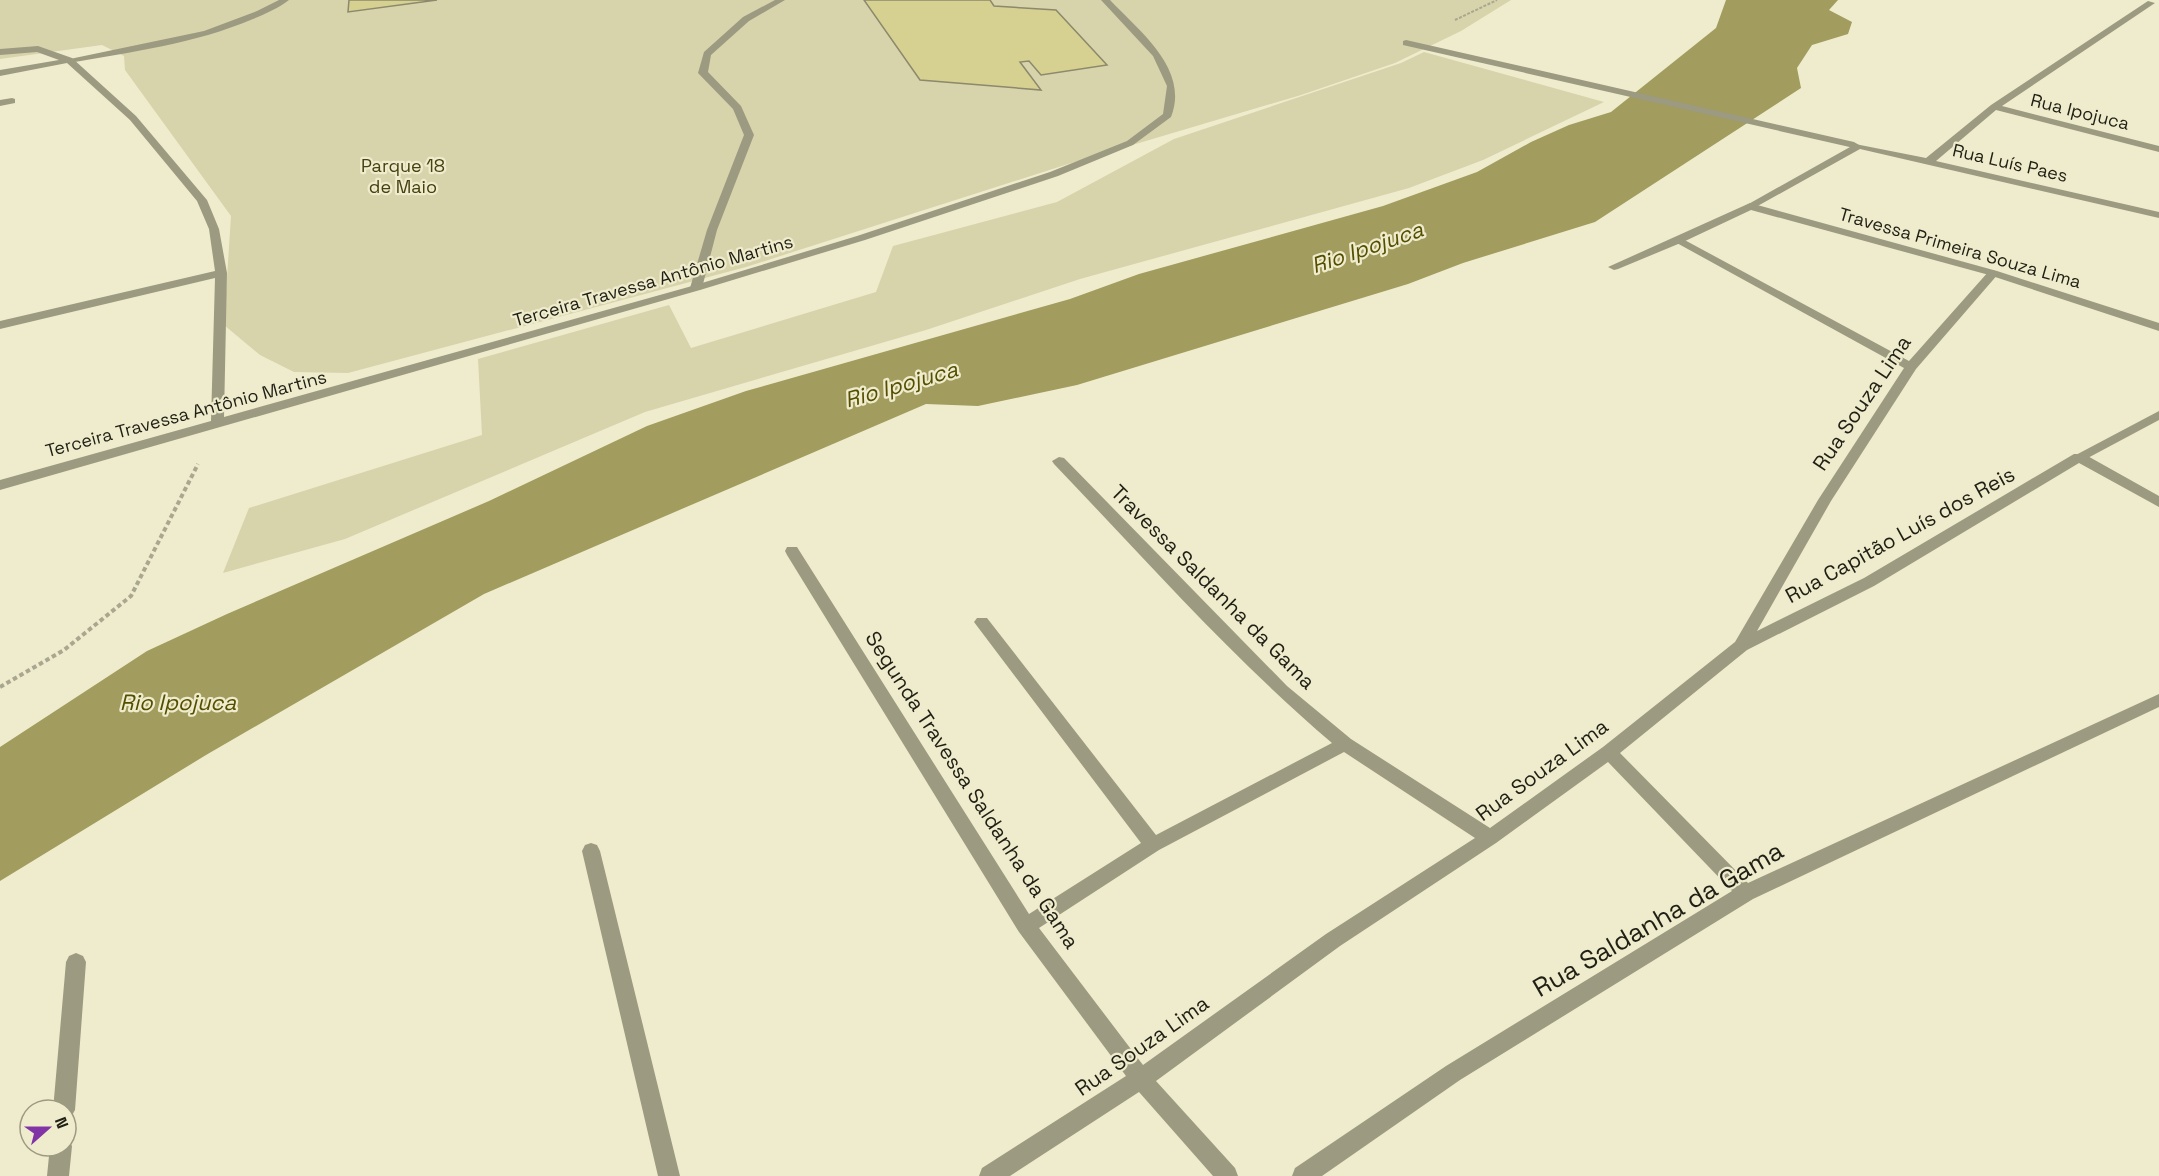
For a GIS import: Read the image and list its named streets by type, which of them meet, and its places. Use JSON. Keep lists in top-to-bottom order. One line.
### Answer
{"streets":{"street":["Rua Ipojuca","Rua Luís Paes","Travessa Primeira Souza Lima","Terceira Travessa Antônio Martins","Rua Souza Lima","Rua Capitão Luís dos Reis","Travessa Saldanha da Gama","Segunda Travessa Saldanha da Gama","Rua Saldanha da Gama"]},"crossings":[["Travessa Primeira Souza Lima","Rua Souza Lima"],["Rua Souza Lima","Rua Capitão Luís dos Reis"],["Rua Souza Lima","Travessa Saldanha da Gama"],["Rua Souza Lima","Segunda Travessa Saldanha da Gama"]],"water":["Rio Ipojuca"],"parks":["Parque 18 de Maio"],"north":"right"}
